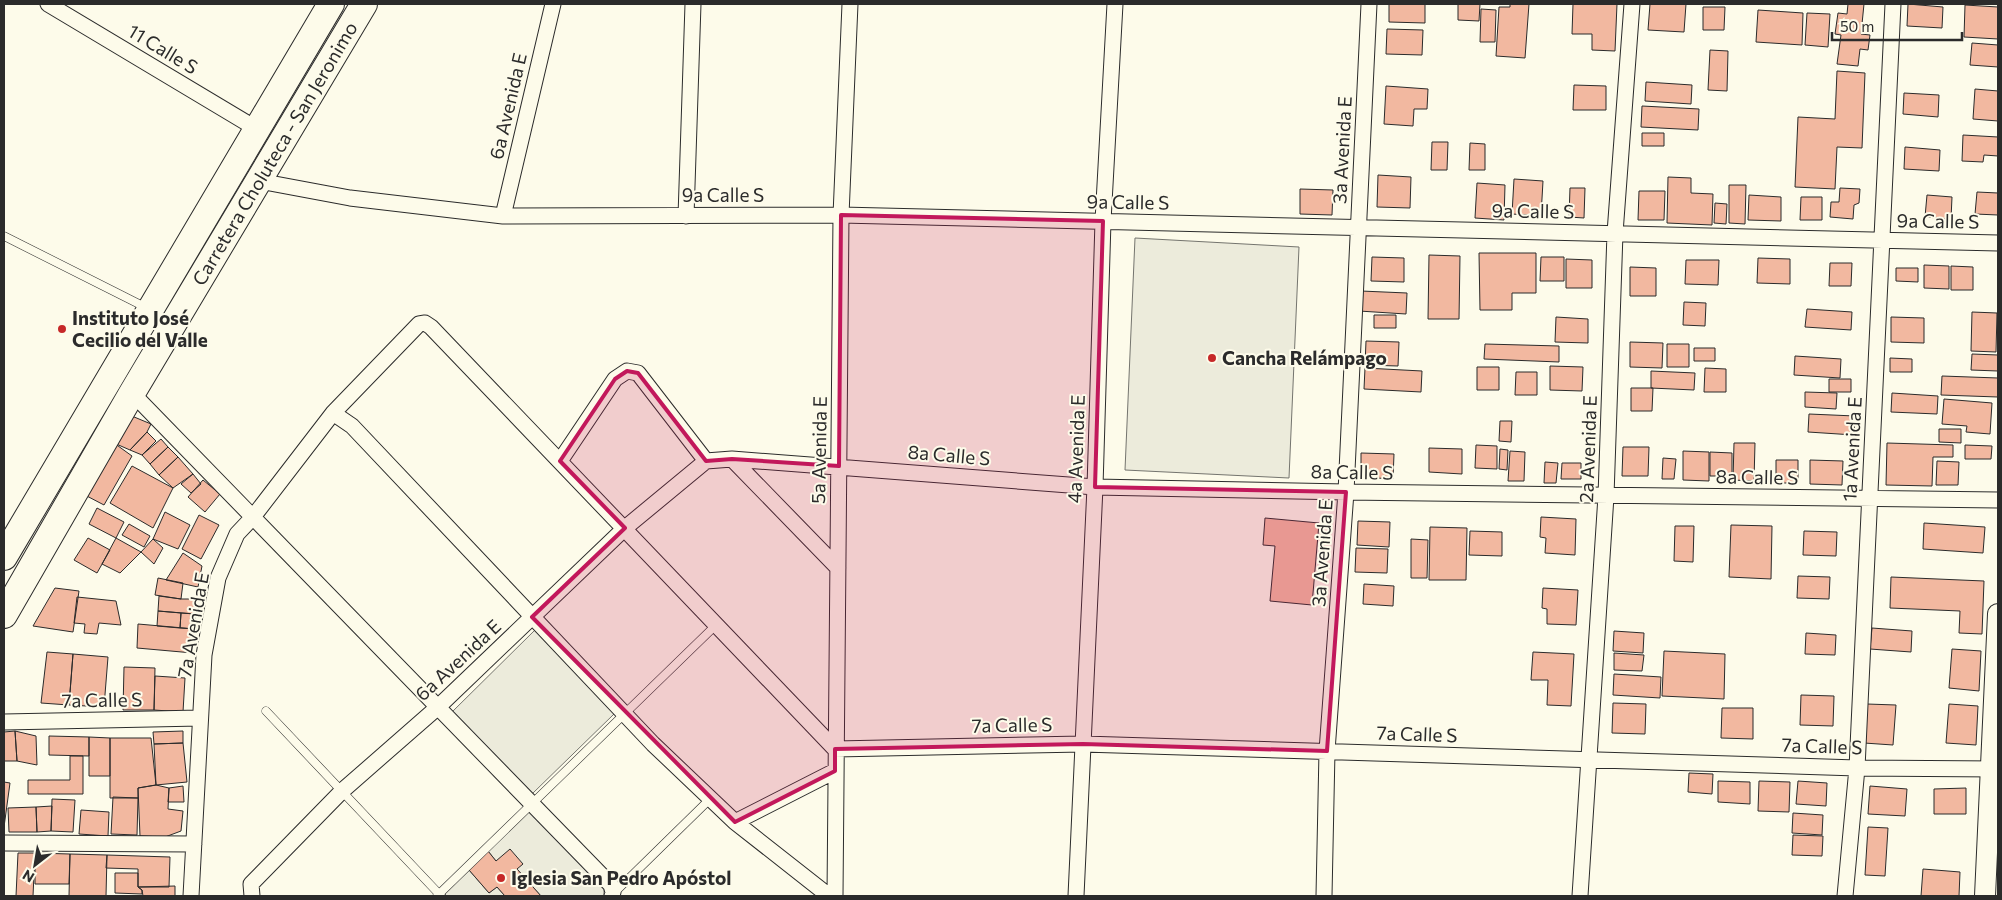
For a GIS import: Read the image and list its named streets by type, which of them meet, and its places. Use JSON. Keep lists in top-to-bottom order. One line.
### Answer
{"streets":{"highway":["Carretera Choluteca - San Jeronimo"],"street":["11 Calle S","6a Avenida E","3a Avenida E","9a Calle S","4a Avenida E","2a Avenida E","1a Avenida E","5a Avenida E","8a Calle S","7a Avenida E","7a Calle S"]},"crossings":[["11 Calle S","Carretera Choluteca - San Jeronimo"],["6a Avenida E","9a Calle S"],["6a Avenida E","8a Calle S"],["3a Avenida E","9a Calle S"],["3a Avenida E","8a Calle S"],["3a Avenida E","7a Calle S"],["Carretera Choluteca - San Jeronimo","9a Calle S"],["9a Calle S","4a Avenida E"],["9a Calle S","2a Avenida E"],["9a Calle S","1a Avenida E"],["9a Calle S","5a Avenida E"],["4a Avenida E","8a Calle S"],["4a Avenida E","7a Calle S"],["2a Avenida E","8a Calle S"],["2a Avenida E","7a Calle S"],["1a Avenida E","8a Calle S"],["1a Avenida E","7a Calle S"],["5a Avenida E","8a Calle S"],["5a Avenida E","7a Calle S"],["7a Avenida E","7a Calle S"]],"places":["Instituto José Cecilio del Valle","Cancha Relámpago","Iglesia San Pedro Apóstol"],"scale_bar":"50 m","north":"bottom left"}
